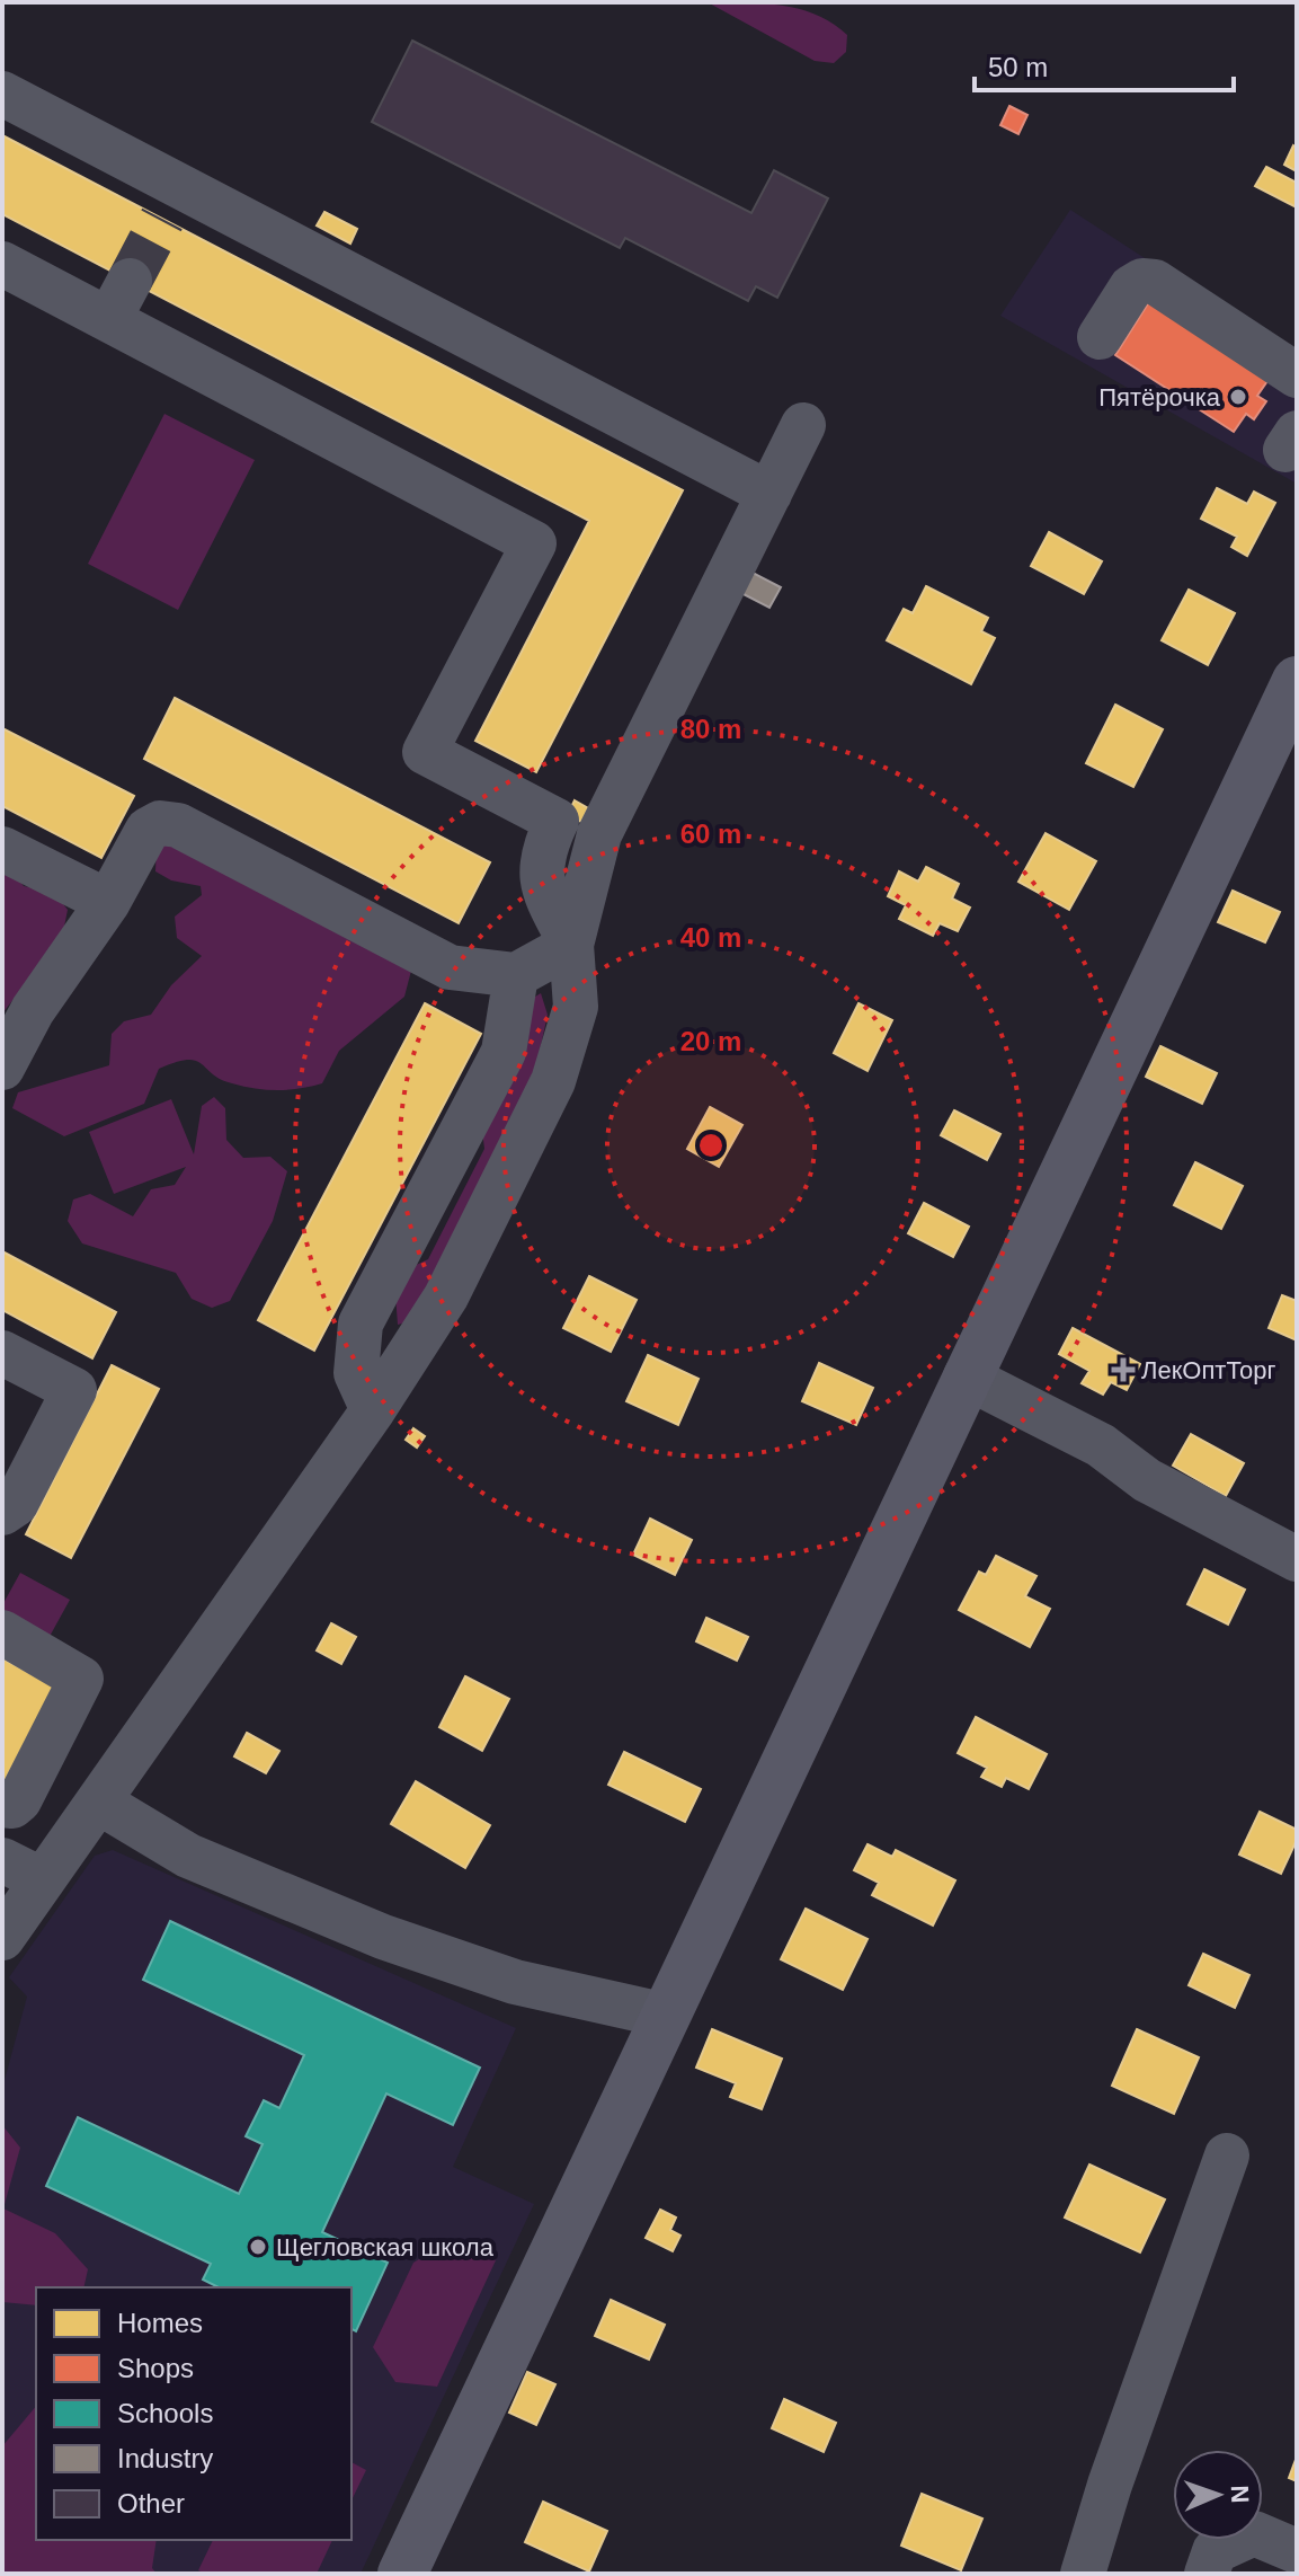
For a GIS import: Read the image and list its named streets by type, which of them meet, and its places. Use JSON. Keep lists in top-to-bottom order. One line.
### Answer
{"places":{"other":["Пятёрочка","Щегловская школа"],"health":["ЛекОптТорг"]},"legend":["Homes","Shops","Schools","Industry","Other"],"scale_bar":"50 m","north":"right","rings":["80 m","60 m","40 m","20 m"]}
